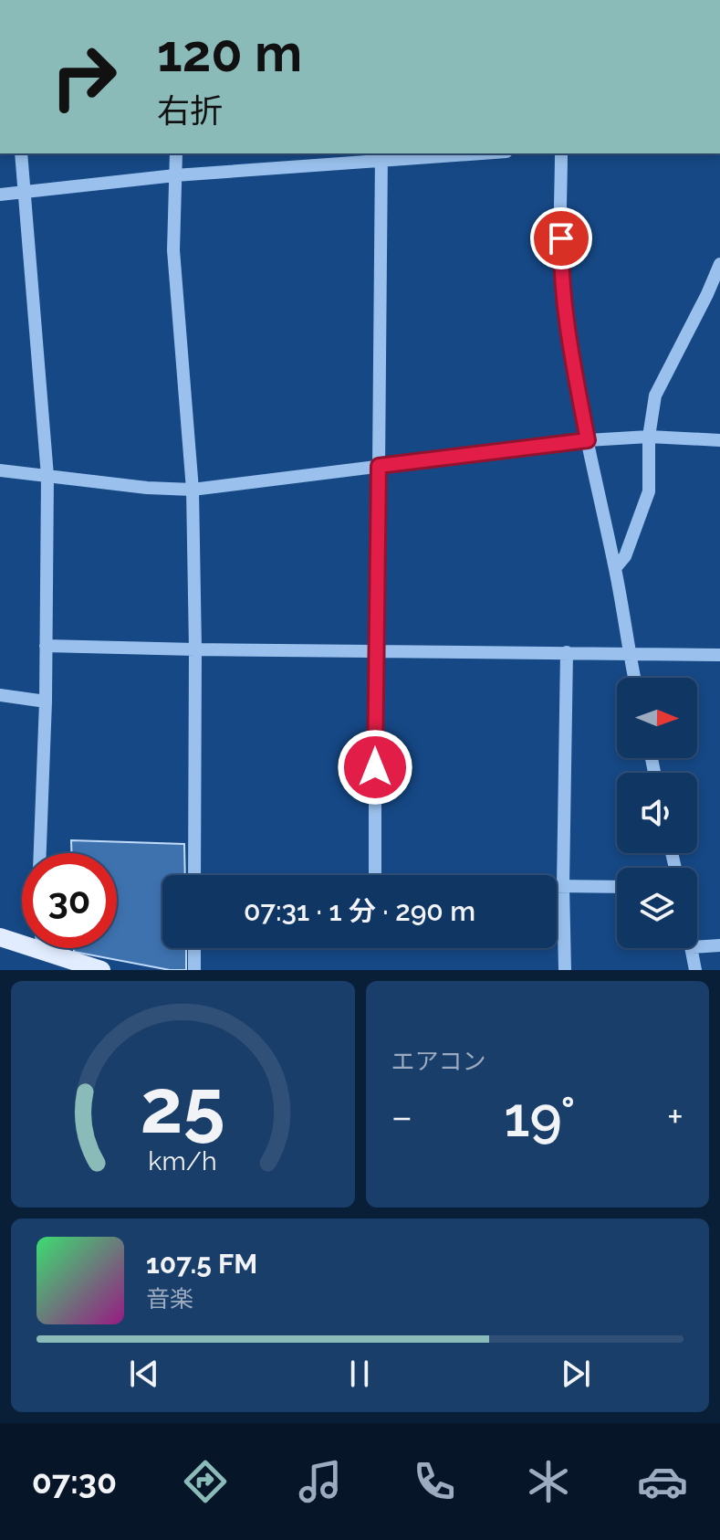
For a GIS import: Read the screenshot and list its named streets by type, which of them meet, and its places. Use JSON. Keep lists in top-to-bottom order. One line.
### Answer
{"north":"right","page":{"turn":["120 m","右折"],"limit":"30","trip":"07:31 · 1 分 · 290 m","tile":"エアコン","heat":["−","19°","+"],"song":["107.5 FM","音楽"],"tabs":"07:30","gauge":["25","km/h"]}}
